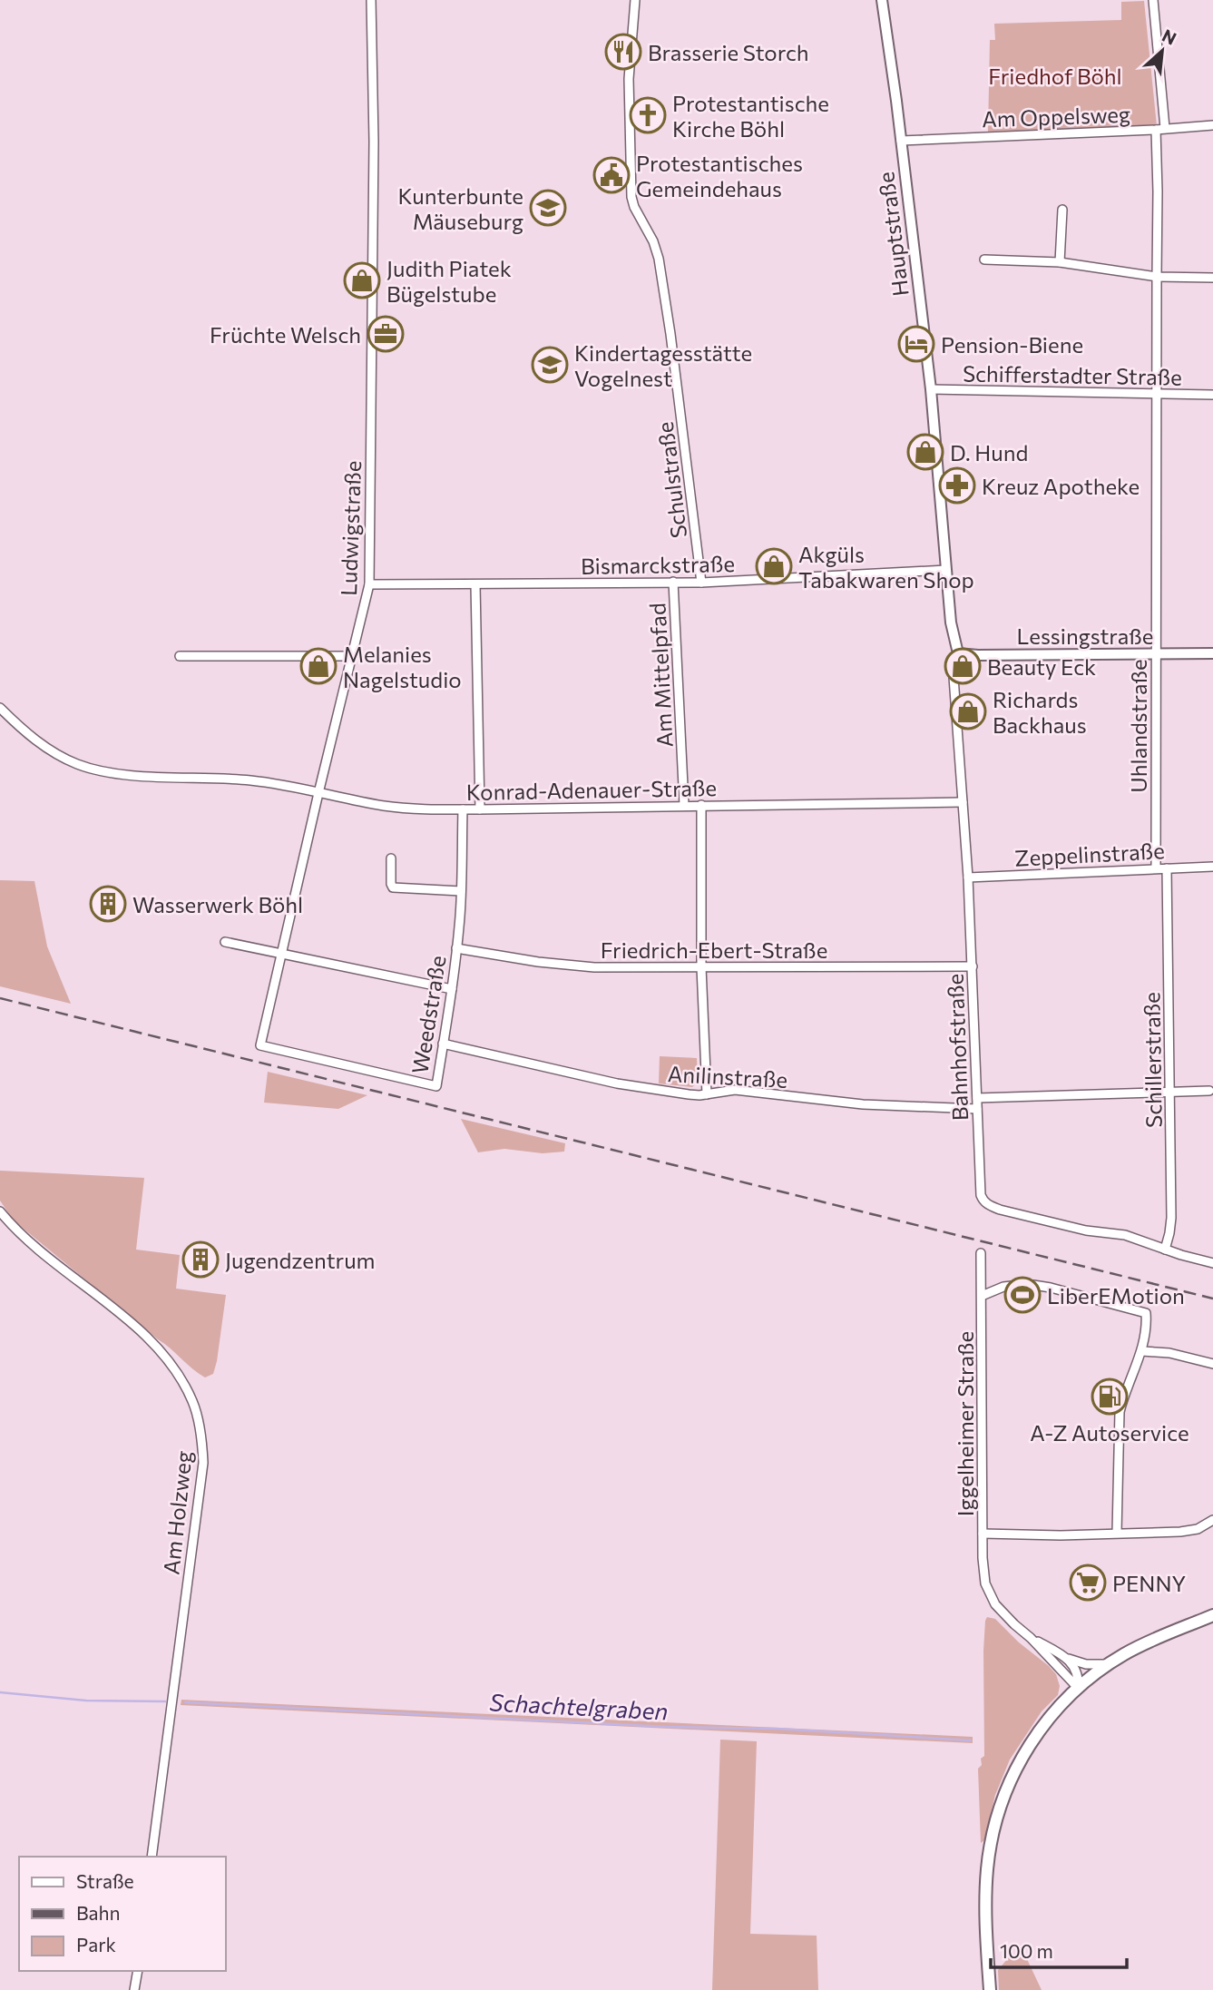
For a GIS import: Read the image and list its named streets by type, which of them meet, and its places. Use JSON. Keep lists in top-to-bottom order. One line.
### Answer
{"streets":{"street":["Am Oppelsweg","Hauptstraße","Schifferstadter Straße","Schulstraße","Ludwigstraße","Bismarckstraße","Lessingstraße","Am Mittelpfad","Uhlandstraße","Konrad-Adenauer-Straße","Zeppelinstraße","Friedrich-Ebert-Straße","Weedstraße","Bahnhofstraße","Schillerstraße","Anilinstraße","Iggelheimer Straße","Am Holzweg"]},"crossings":[["Am Oppelsweg","Hauptstraße"],["Am Oppelsweg","Uhlandstraße"],["Hauptstraße","Schifferstadter Straße"],["Hauptstraße","Bismarckstraße"],["Hauptstraße","Lessingstraße"],["Hauptstraße","Bahnhofstraße"],["Schifferstadter Straße","Uhlandstraße"],["Schulstraße","Bismarckstraße"],["Ludwigstraße","Bismarckstraße"],["Ludwigstraße","Konrad-Adenauer-Straße"],["Ludwigstraße","Weedstraße"],["Bismarckstraße","Am Mittelpfad"],["Lessingstraße","Uhlandstraße"],["Lessingstraße","Bahnhofstraße"],["Am Mittelpfad","Konrad-Adenauer-Straße"],["Uhlandstraße","Zeppelinstraße"],["Konrad-Adenauer-Straße","Weedstraße"],["Konrad-Adenauer-Straße","Bahnhofstraße"],["Zeppelinstraße","Bahnhofstraße"],["Zeppelinstraße","Schillerstraße"],["Friedrich-Ebert-Straße","Weedstraße"],["Friedrich-Ebert-Straße","Bahnhofstraße"],["Weedstraße","Anilinstraße"],["Bahnhofstraße","Schillerstraße"],["Bahnhofstraße","Anilinstraße"]],"water":["Schachtelgraben"],"parks":["Friedhof Böhl"],"places":{"restaurant":["Brasserie Storch"],"church":["Protestantische Kirche Böhl"],"public building":["Protestantisches Gemeindehaus"],"school or university":["Kunterbunte Mäuseburg","Kindertagesstätte Vogelnest"],"shop":["Judith Piatek Bügelstube","D. Hund","Akgüls Tabakwaren Shop","Melanies Nagelstudio","Beauty Eck","Richards Backhaus"],"office":["Früchte Welsch"],"hotel":["Pension-Biene"],"pharmacy":["Kreuz Apotheke"],"building":["Wasserwerk Böhl","Jugendzentrum"],"sports":["LiberEMotion"],"fuel station":["A-Z Autoservice"],"supermarket":["PENNY"]},"legend":["Straße","Bahn","Park"],"scale_bar":"100 m","north":"top right"}
